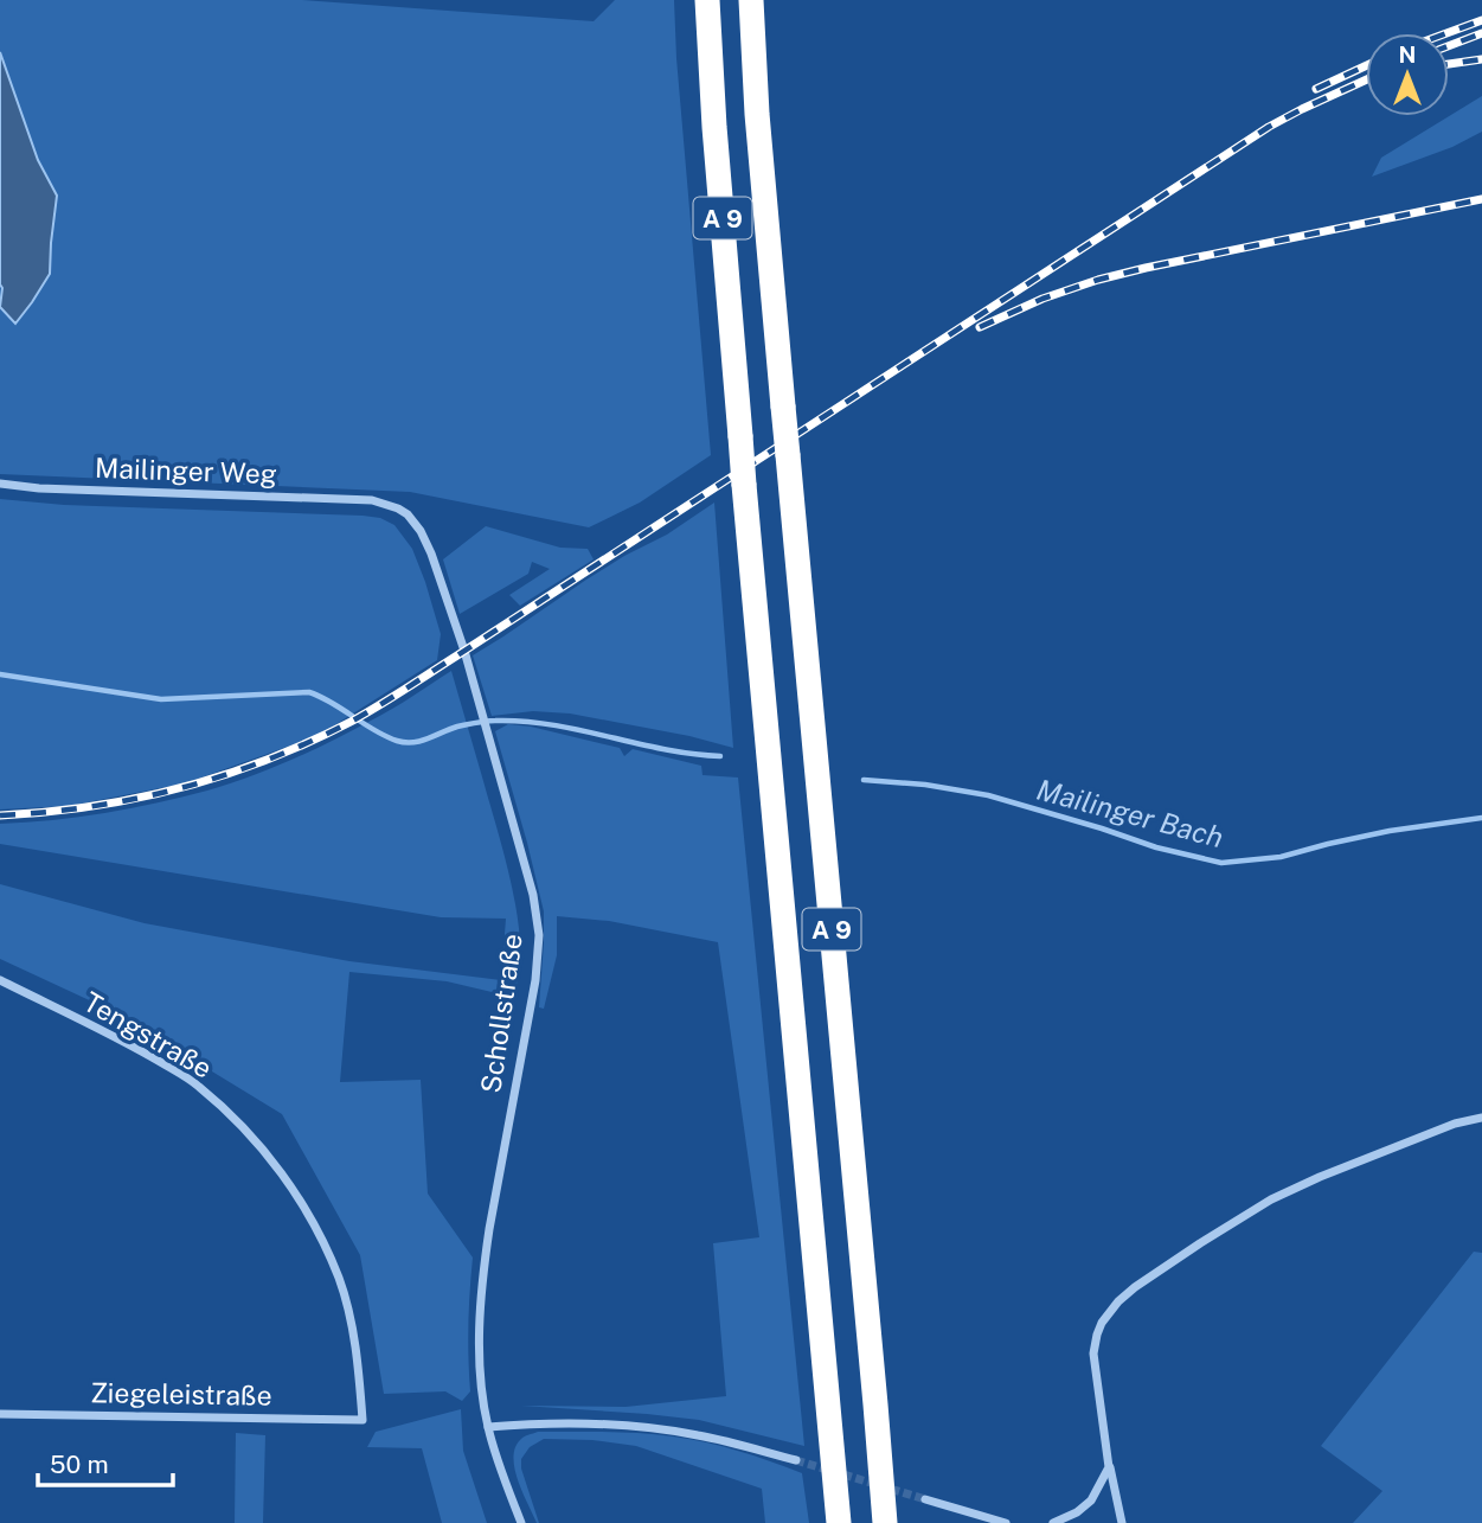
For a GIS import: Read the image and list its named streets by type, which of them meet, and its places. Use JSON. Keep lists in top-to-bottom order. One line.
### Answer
{"streets":{"highway":["A 9"],"street":["Mailinger Weg","Schollstraße","Tengstraße","Ziegeleistraße"]},"crossings":[["Mailinger Weg","Schollstraße"],["Tengstraße","Ziegeleistraße"]],"water":["Mailinger Bach"],"scale_bar":"50 m","north":"top"}
